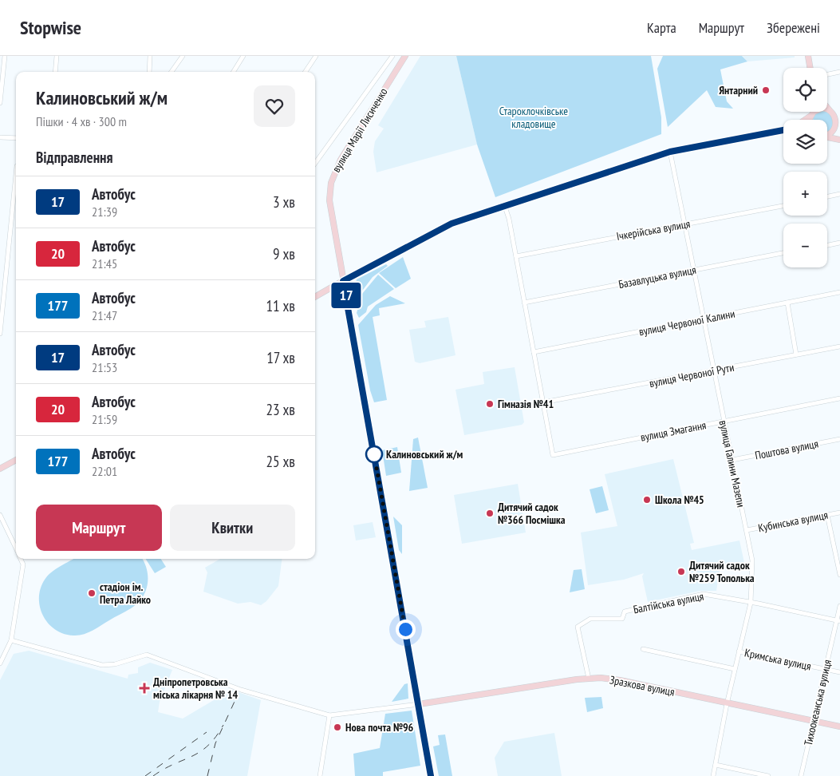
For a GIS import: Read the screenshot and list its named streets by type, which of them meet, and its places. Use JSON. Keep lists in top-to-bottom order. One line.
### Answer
{"streets":{"main road":["вулиця Марії Лисиченко","Зразкова вулиця"],"street":["Ічкерійська вулиця","Базавлуцька вулиця","вулиця Червоної Калини","вулиця Червоної Рути","вулиця Змагання","Поштова вулиця","вулиця Галини Мазепи","Кубинська вулиця","Балтійська вулиця","Кримська вулиця","Тихоокеанська вулиця"]},"crossings":[["вулиця Марії Лисиченко","Зразкова вулиця"],["Ічкерійська вулиця","вулиця Галини Мазепи"],["Базавлуцька вулиця","вулиця Галини Мазепи"],["вулиця Червоної Калини","вулиця Галини Мазепи"],["вулиця Червоної Рути","вулиця Змагання"],["вулиця Червоної Рути","вулиця Галини Мазепи"],["вулиця Змагання","вулиця Галини Мазепи"],["Поштова вулиця","вулиця Галини Мазепи"],["вулиця Галини Мазепи","Кубинська вулиця"],["вулиця Галини Мазепи","Балтійська вулиця"],["вулиця Галини Мазепи","Кримська вулиця"],["вулиця Галини Мазепи","Зразкова вулиця"],["Балтійська вулиця","Зразкова вулиця"],["Балтійська вулиця","Тихоокеанська вулиця"],["Кримська вулиця","Тихоокеанська вулиця"],["Зразкова вулиця","Тихоокеанська вулиця"]],"parks":["Староклочківське кладовище"],"places":{"other":["Янтарний","Гімназія №41","Калиновський ж/м","Школа №45","Дитячий садок №366 Посмішка","Дитячий садок №259 Тополька","стадіон ім. Петра Лайко","Нова почта №96"],"health":["Дніпропетровська міська лікарня № 14"]},"lines":["bus line 17"],"page":{"header":"Stopwise","nav":["Карта","Маршрут","Збережені"],"on_map":"17","map_buttons":["+","−"],"heading":[["Калиновський ж/м","Пішки · 4 хв · 300 m"],"Відправлення"],"list":[{"mark":"17","name":"Автобус","note":"21:39","value":"3 хв"},{"mark":"20","name":"Автобус","note":"21:45","value":"9 хв"},{"mark":"177","name":"Автобус","note":"21:47","value":"11 хв"},{"mark":"17","name":"Автобус","note":"21:53","value":"17 хв"},{"mark":"20","name":"Автобус","note":"21:59","value":"23 хв"},{"mark":"177","name":"Автобус","note":"22:01","value":"25 хв"}],"buttons":["Маршрут","Квитки"]}}
